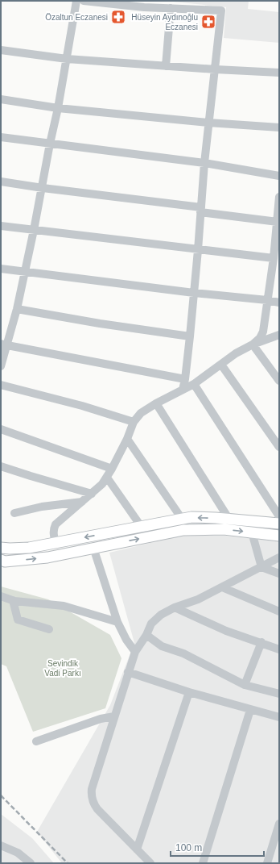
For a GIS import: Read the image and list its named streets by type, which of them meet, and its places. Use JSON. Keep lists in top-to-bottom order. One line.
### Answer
{"parks":["Sevindik Vadi Parkı"],"places":{"pharmacy":["Özaltun Eczanesi","Hüseyin Aydınoğlu Eczanesi"]},"scale_bar":"100 m"}
